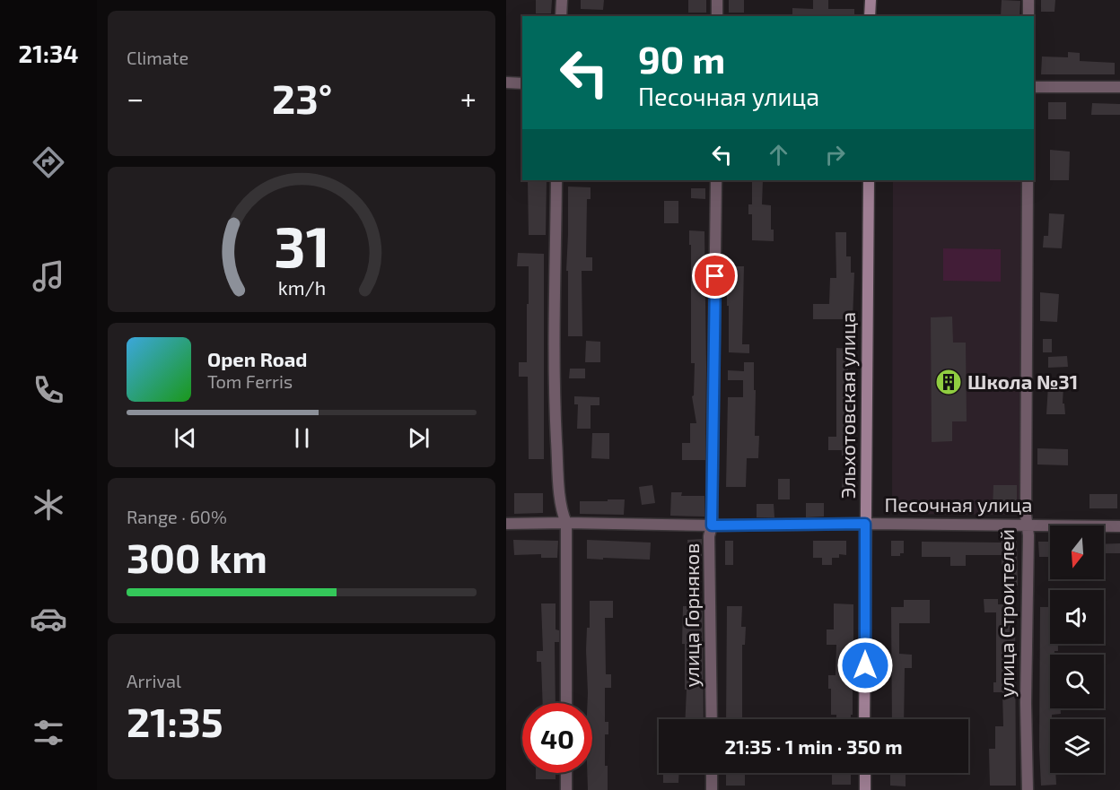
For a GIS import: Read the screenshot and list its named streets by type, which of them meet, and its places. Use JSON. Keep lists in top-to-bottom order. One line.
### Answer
{"streets":{"street":["Эльхотовская улица","Песочная улица","улица Строителей","улица Горняков"]},"crossings":[["Эльхотовская улица","Песочная улица"],["Песочная улица","улица Строителей"],["Песочная улица","улица Горняков"]],"places":{"building":["Школа №31"]},"north":"bottom","page":{"tabs":"21:34","tile":["Climate",["Range · 60%","300 km"],["Arrival","21:35"]],"turn":["90 m","Песочная улица"],"heat":["−","23°","+"],"song":["Open Road","Tom Ferris"],"limit":"40","trip":"21:35 · 1 min · 350 m","gauge":["31","km/h"]}}
